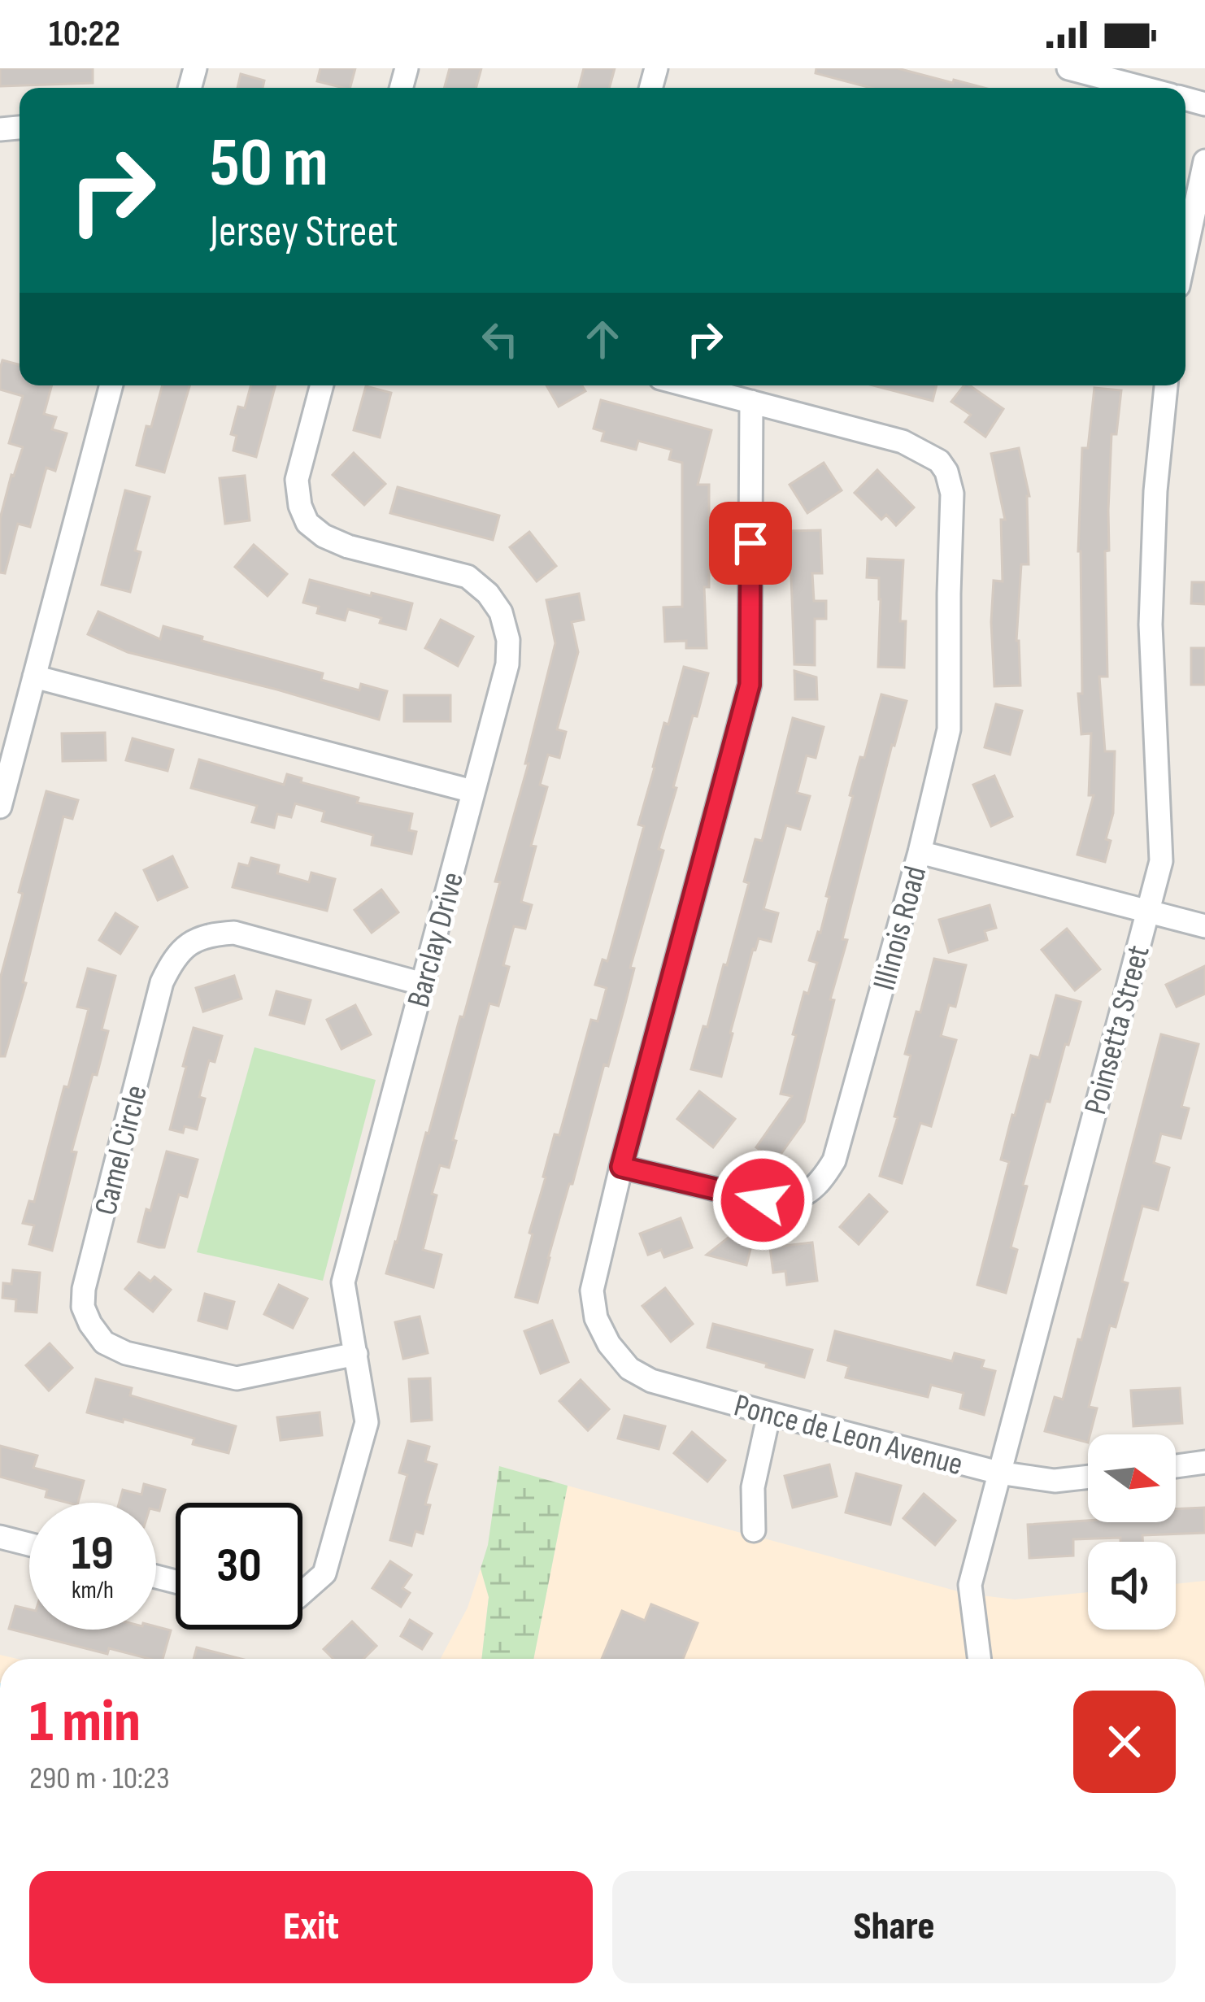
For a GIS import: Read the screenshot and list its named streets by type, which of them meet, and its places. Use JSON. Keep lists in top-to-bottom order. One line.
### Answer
{"streets":{"street":["Illinois Road","Barclay Drive","Poinsetta Street","Camel Circle","Ponce de Leon Avenue"]},"crossings":[["Illinois Road","Ponce de Leon Avenue"],["Barclay Drive","Camel Circle"],["Poinsetta Street","Ponce de Leon Avenue"]],"north":"right","page":{"status":"10:22","turn":["50 m","Jersey Street"],"speed":"19 km/h","limit":"30","heading":["1 min","290 m · 10:23"],"buttons":["Exit","Share"]}}
